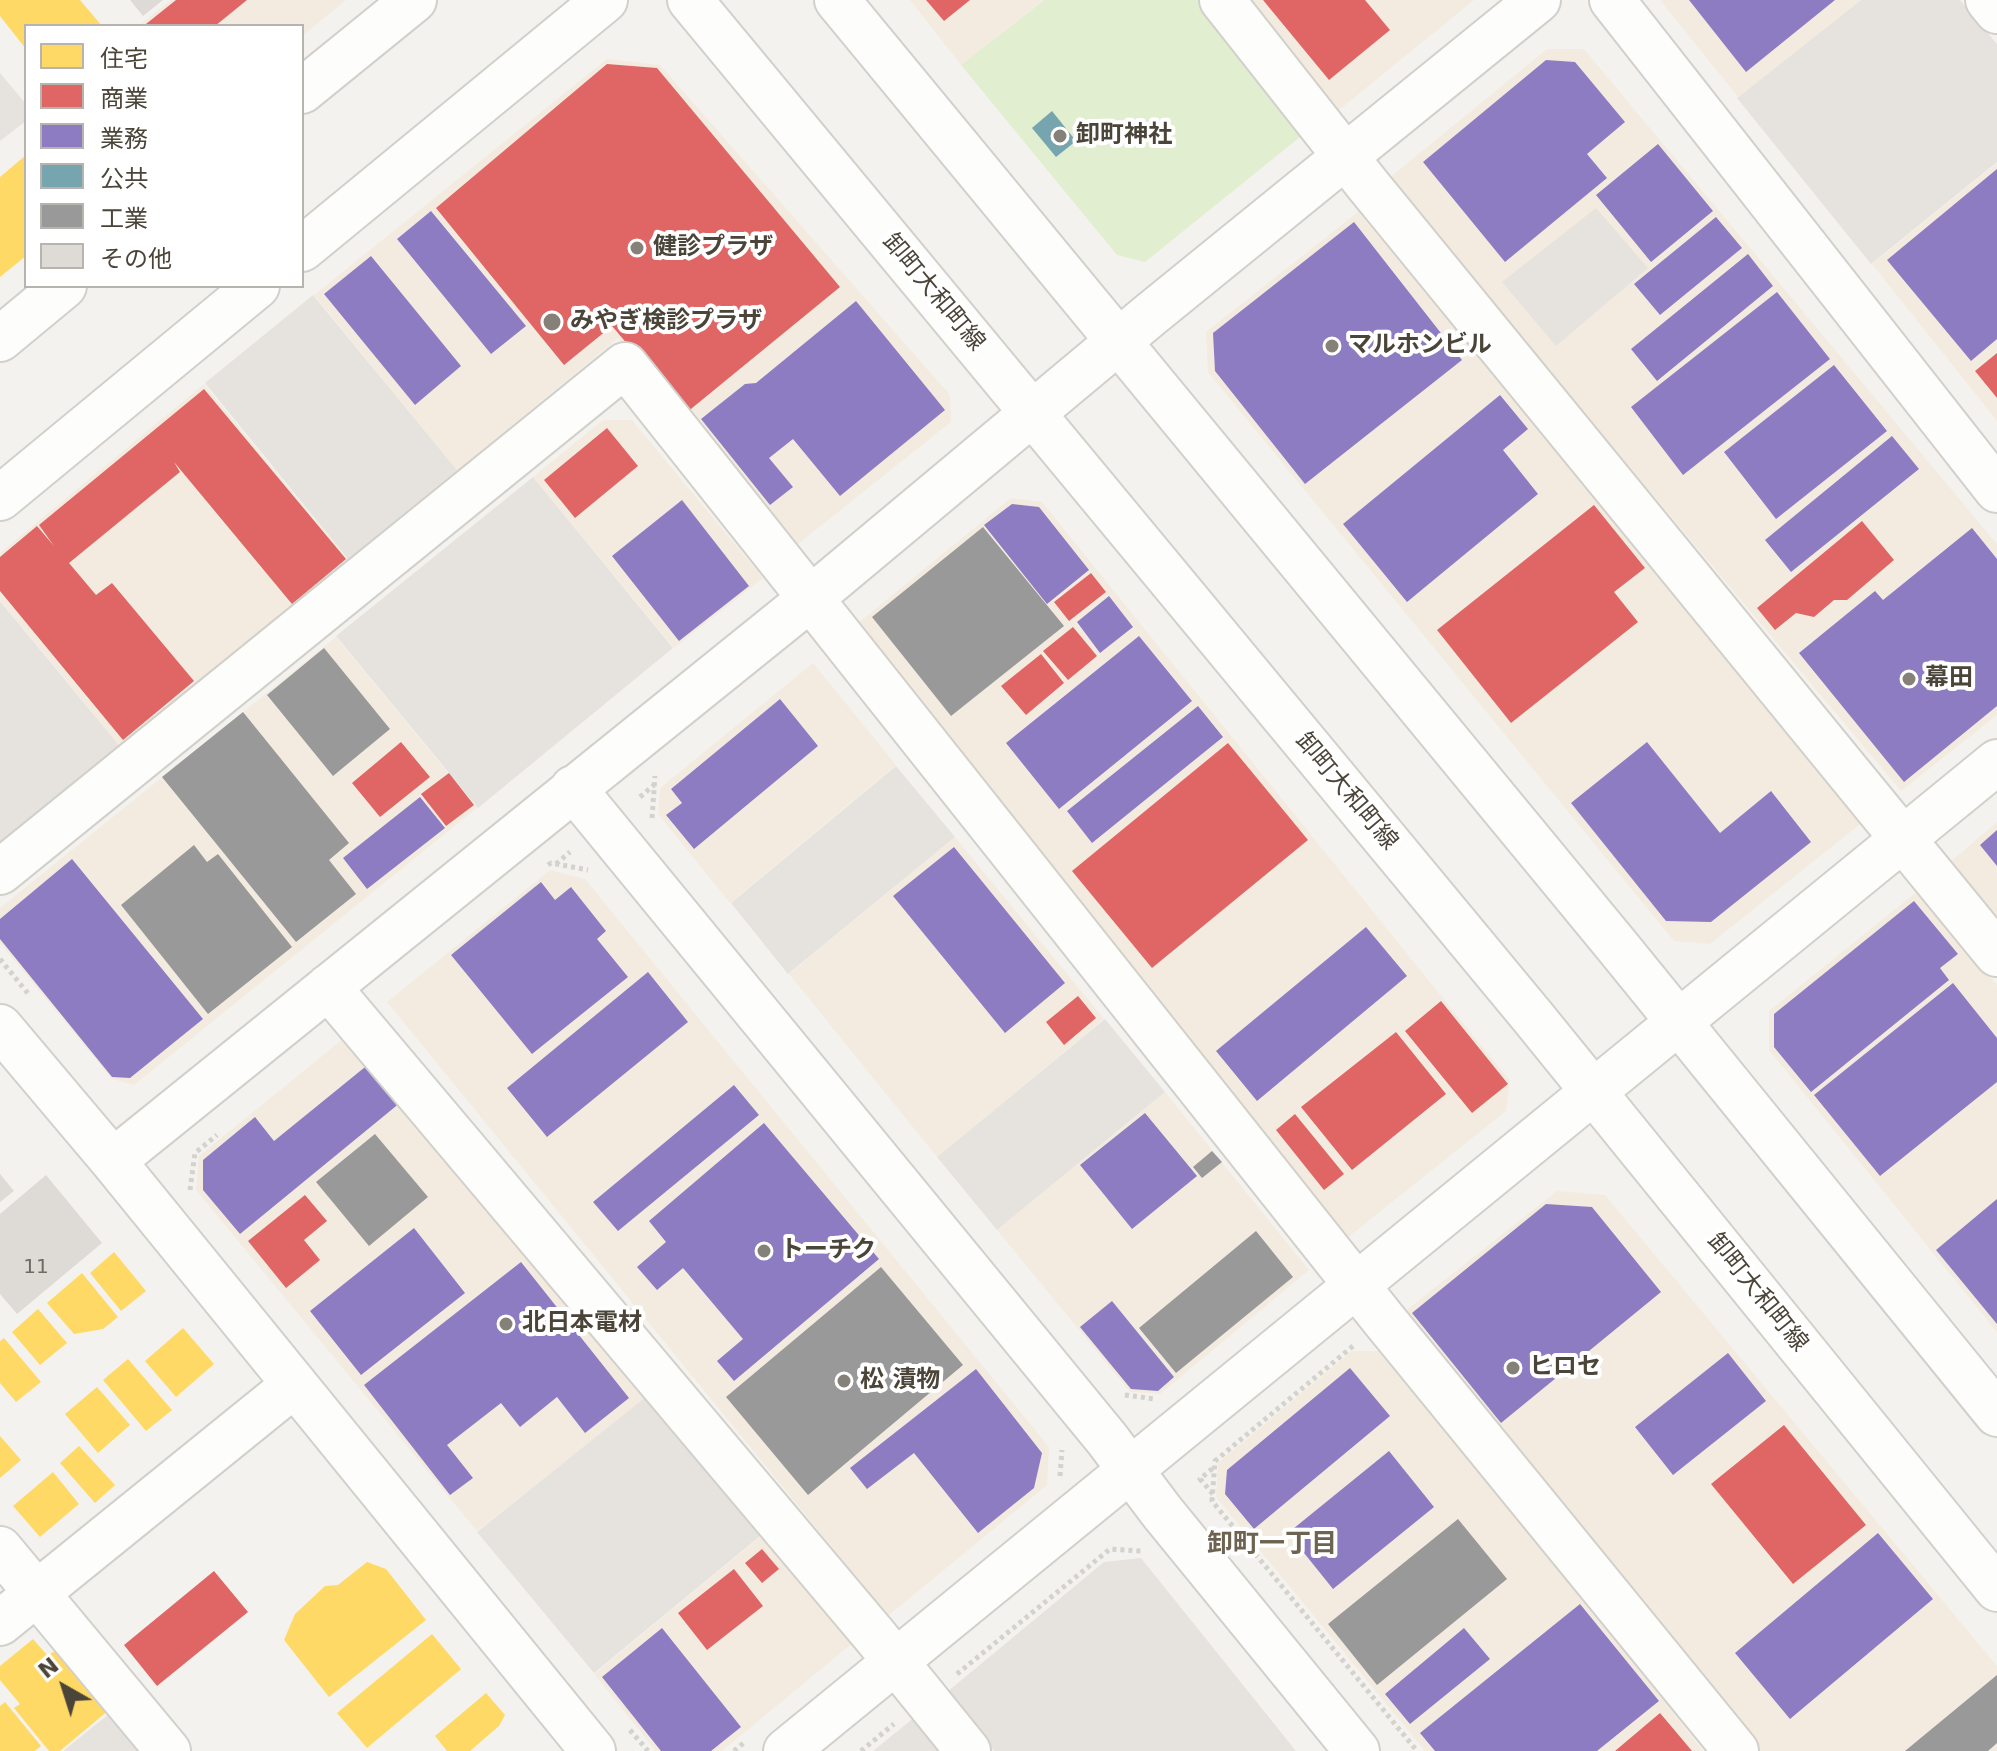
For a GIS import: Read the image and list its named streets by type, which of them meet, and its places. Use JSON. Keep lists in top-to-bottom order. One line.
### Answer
{"streets":{"street":["卸町大和町線"]},"districts":["卸町一丁目"],"places":["卸町神社","健診プラザ","みやぎ検診プラザ","マルホンビル","幕田","トーチク","北日本電材","ヒロセ","松 漬物"],"house_numbers":["11"],"legend":["住宅","商業","業務","公共","工業","その他"],"north":"top left"}
